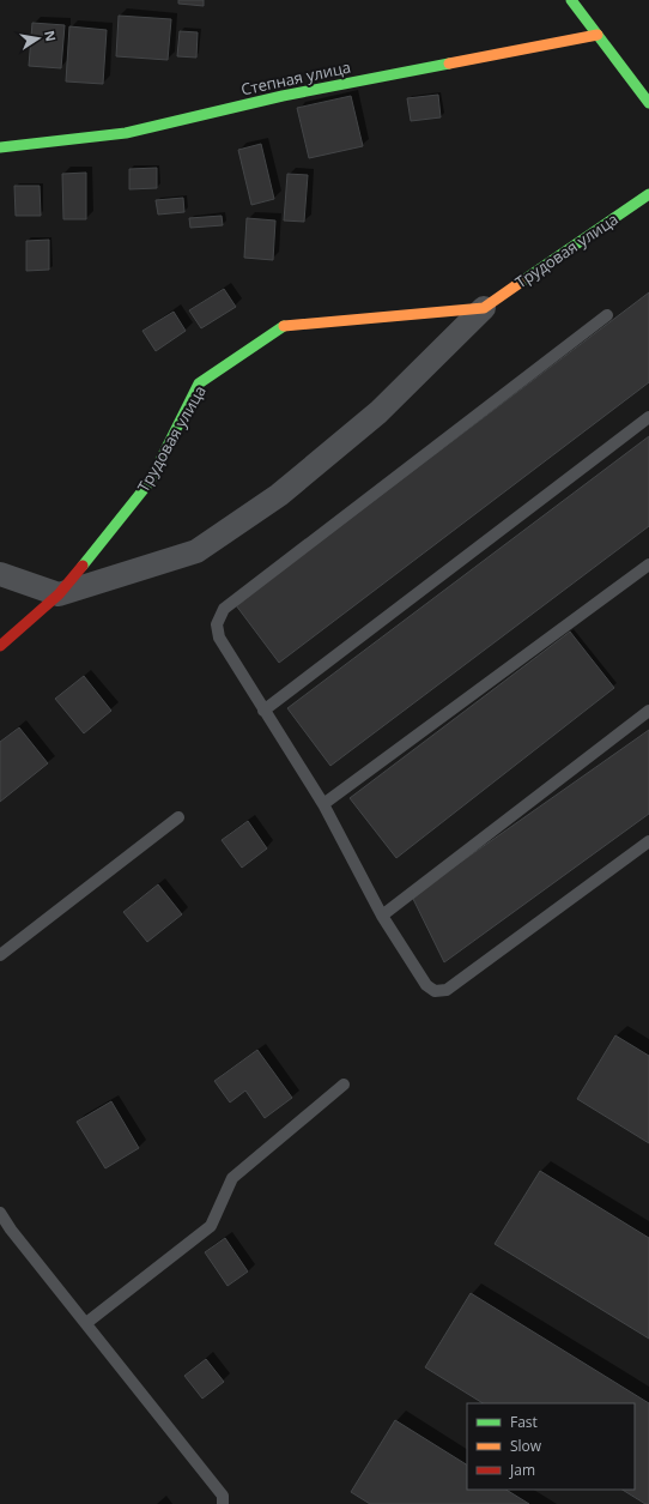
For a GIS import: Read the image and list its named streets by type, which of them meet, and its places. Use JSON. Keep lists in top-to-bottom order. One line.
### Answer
{"streets":{"street":["Степная улица","Трудовая улица"]},"legend":["Fast","Slow","Jam"],"north":"right"}
